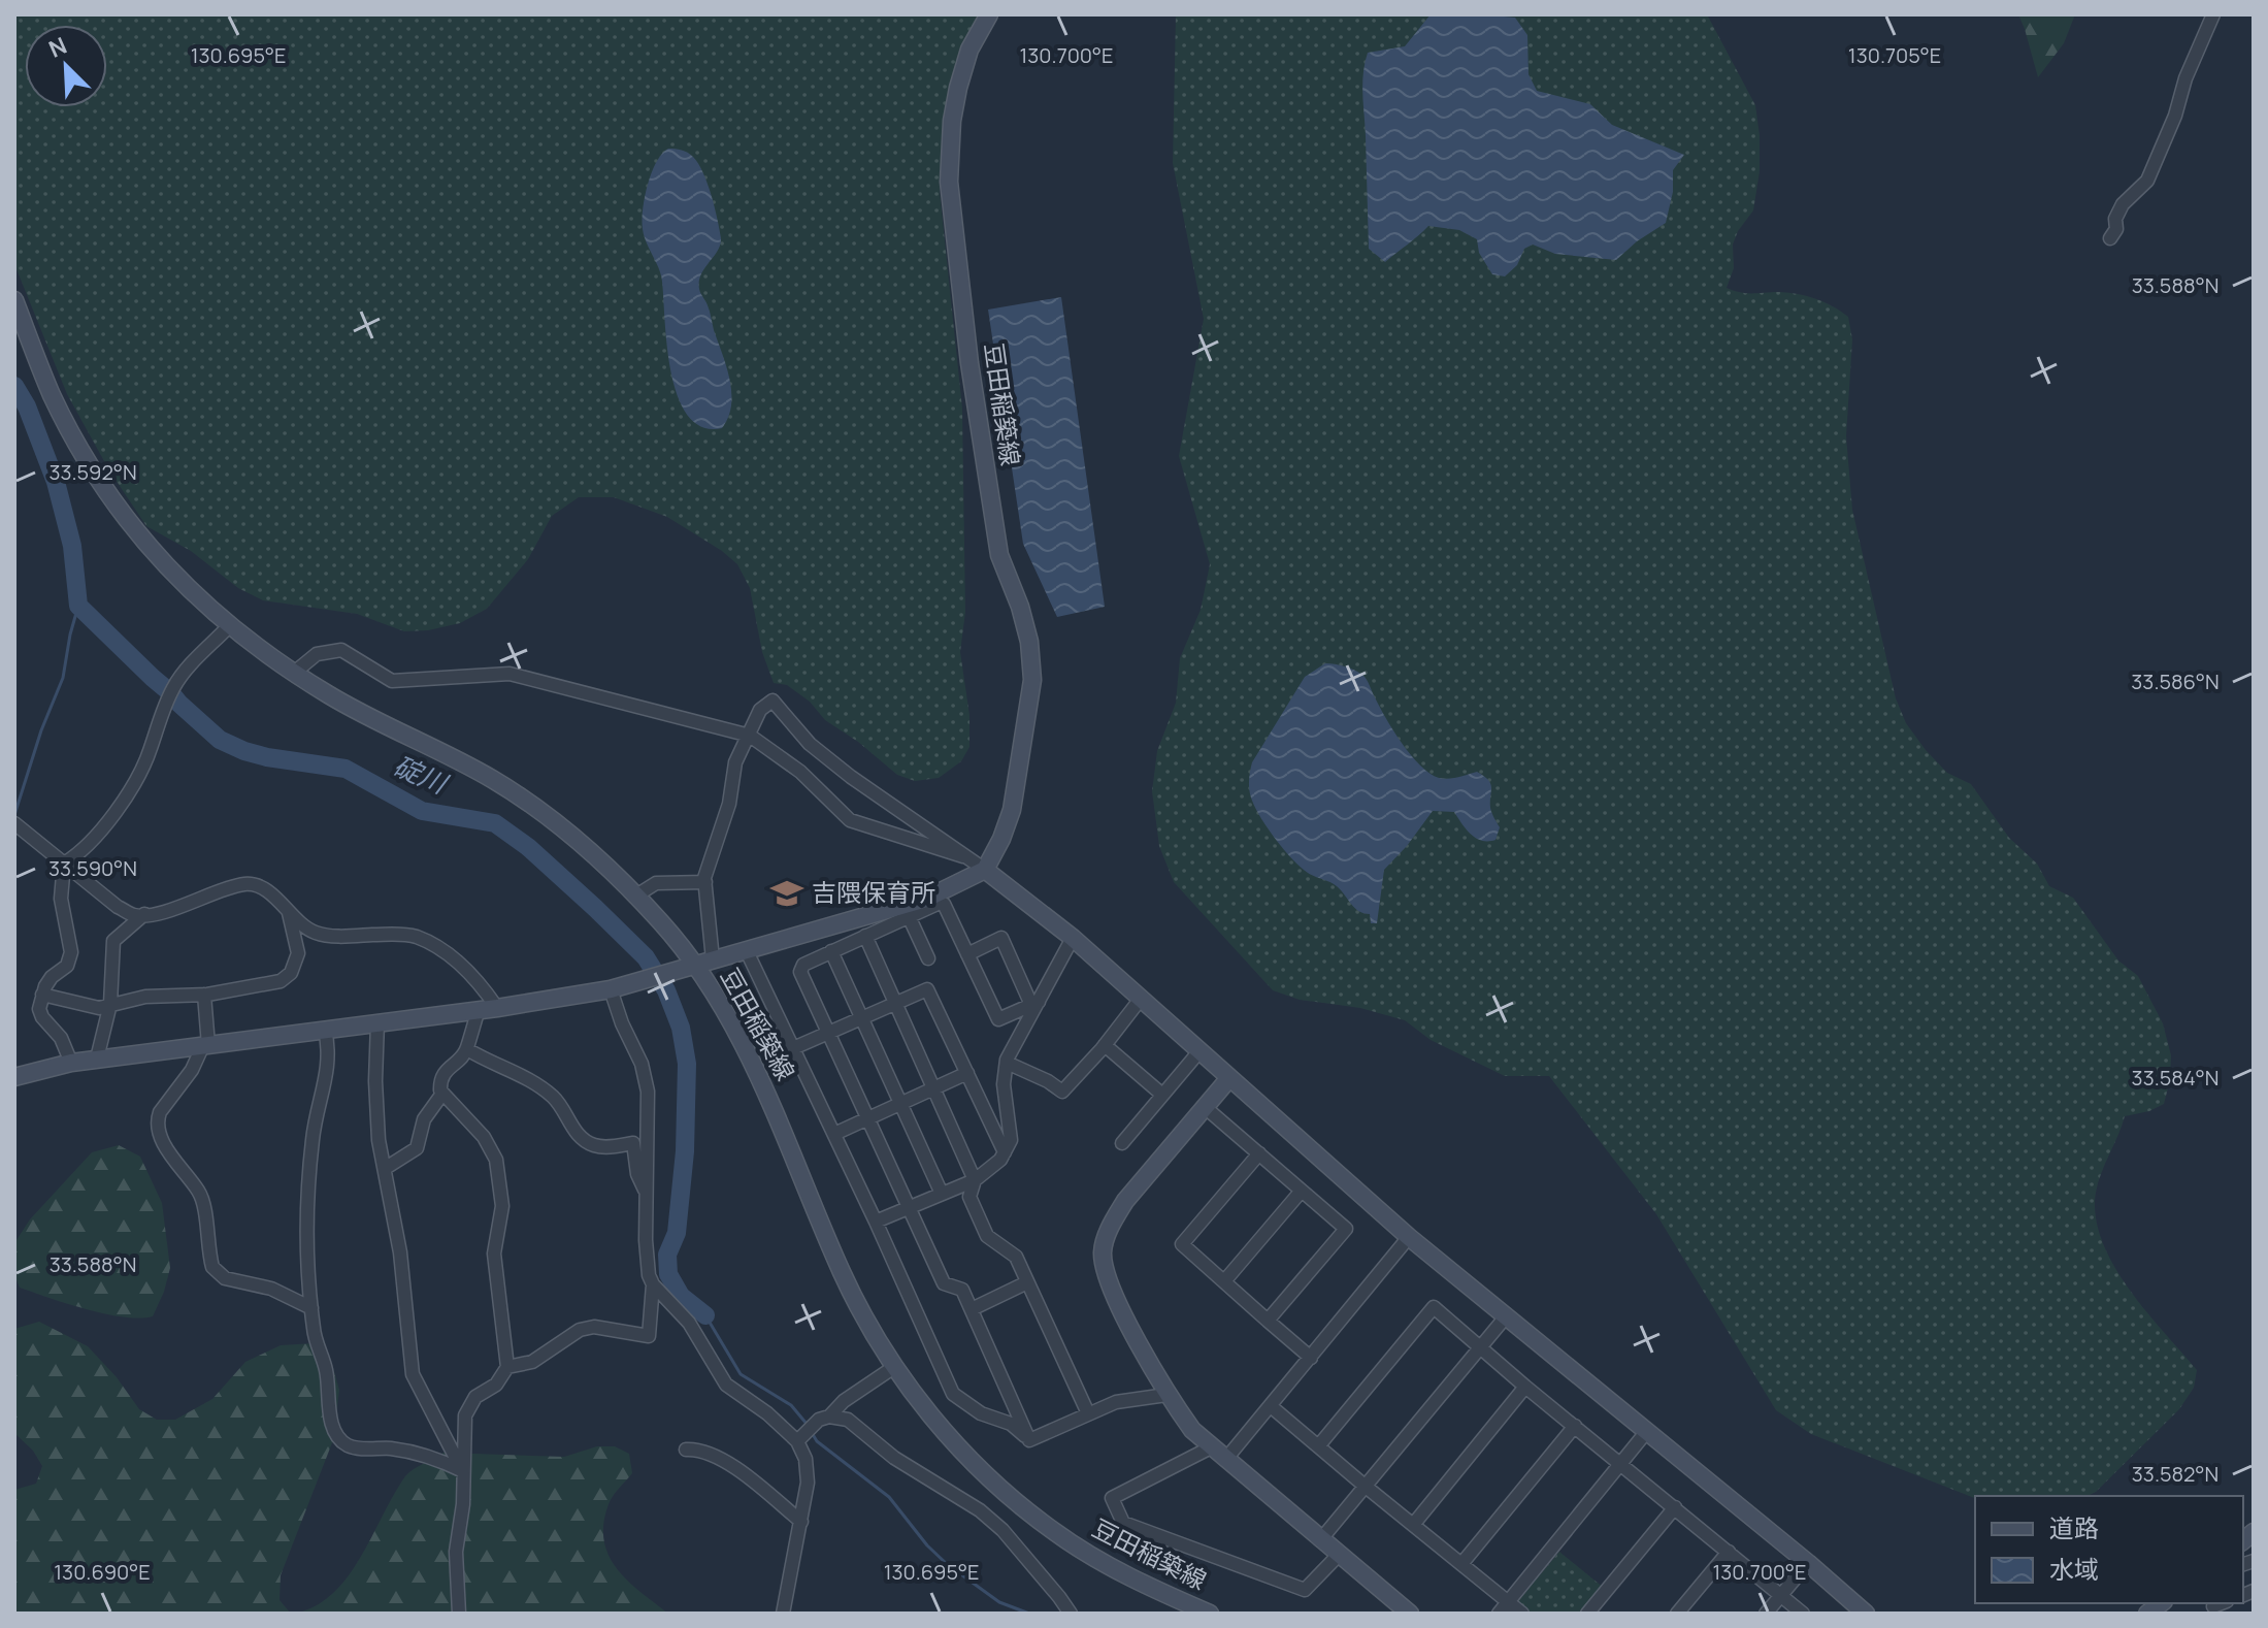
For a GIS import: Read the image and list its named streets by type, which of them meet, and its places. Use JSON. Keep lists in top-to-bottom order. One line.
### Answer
{"streets":{"street":["豆田稲築線"]},"water":["碇川"],"places":{"school or university":["吉隈保育所"]},"legend":["道路","水域"],"north":"top left","coordinates":["130.695°E","130.700°E","130.705°E","33.588°N","33.592°N","33.586°N","33.590°N","33.584°N","33.582°N","130.690°E"]}
